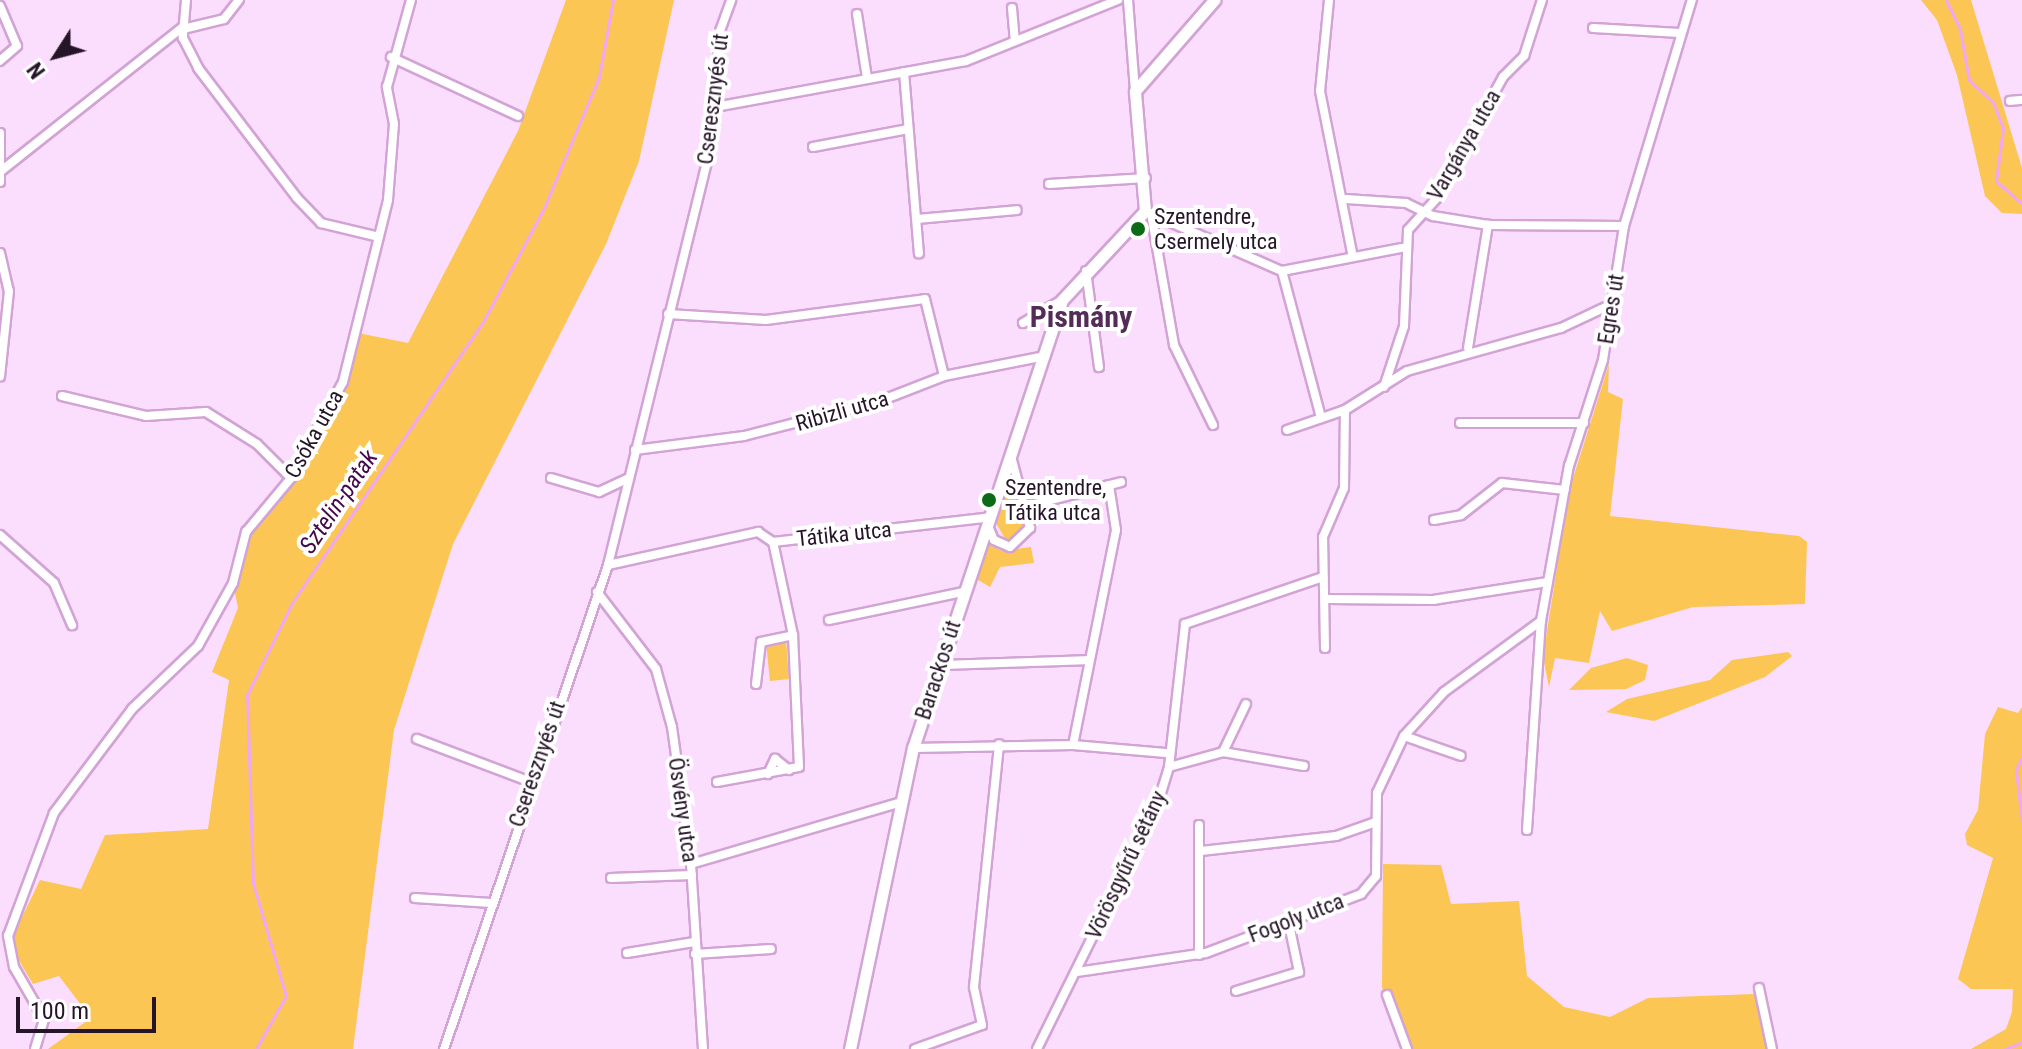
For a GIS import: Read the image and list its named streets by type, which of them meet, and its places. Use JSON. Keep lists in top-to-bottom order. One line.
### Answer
{"streets":{"street":["Cseresznyés út","Vargánya utca","Egres út","Ribizli utca","Csóka utca","Tátika utca","Barackos út","Ösvény utca","Vörösgyűrű sétány","Fogoly utca"]},"crossings":[["Cseresznyés út","Ribizli utca"],["Cseresznyés út","Tátika utca"],["Cseresznyés út","Ösvény utca"],["Egres út","Fogoly utca"],["Ribizli utca","Barackos út"],["Tátika utca","Barackos út"],["Vörösgyűrű sétány","Fogoly utca"]],"districts":["Pismány"],"water":["Sztelin-patak"],"places":["Szentendre, Csermely utca","Szentendre, Tátika utca"],"scale_bar":"100 m","north":"bottom left"}
